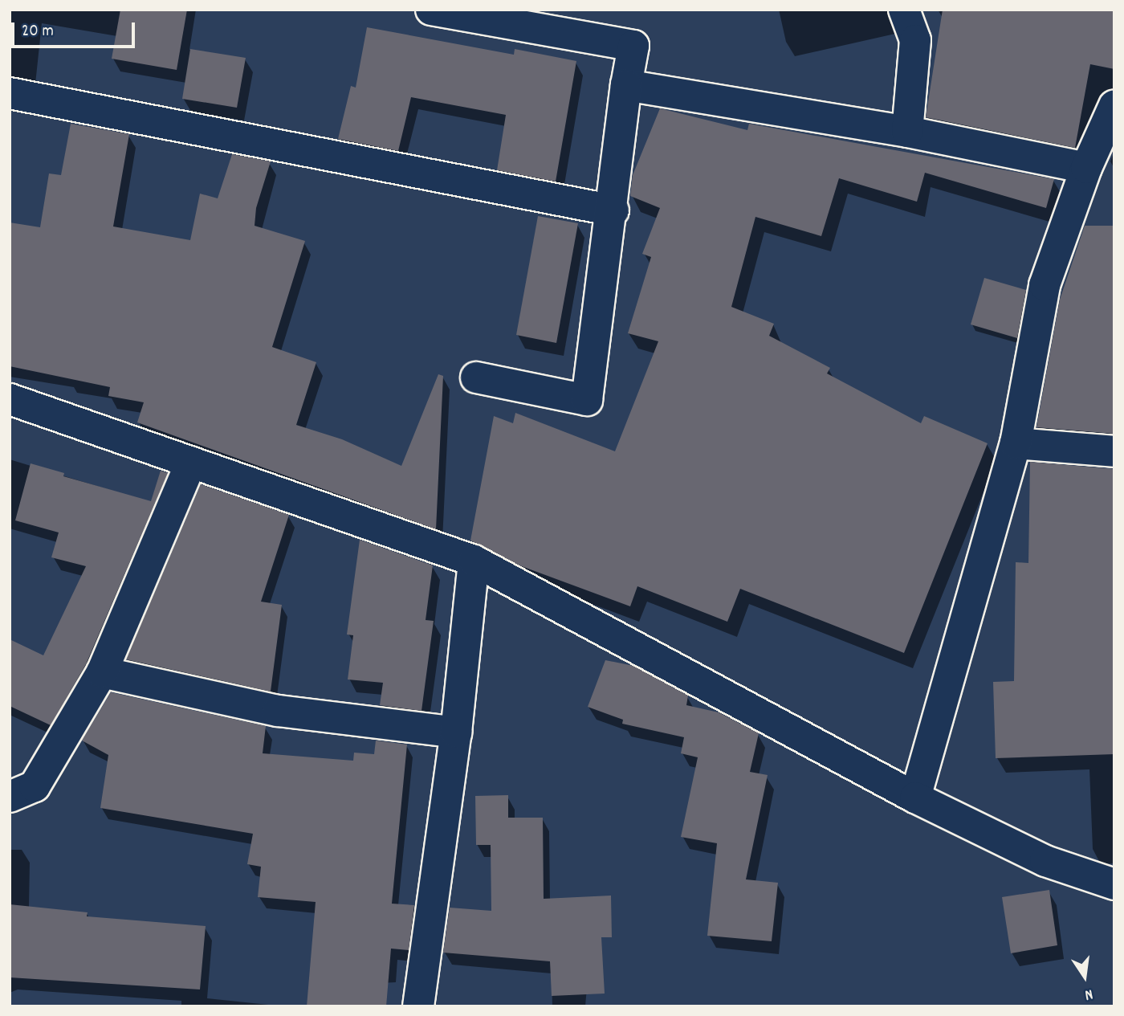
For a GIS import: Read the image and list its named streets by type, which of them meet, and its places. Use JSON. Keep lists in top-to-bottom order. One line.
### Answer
{"scale_bar":"20 m","north":"bottom"}
